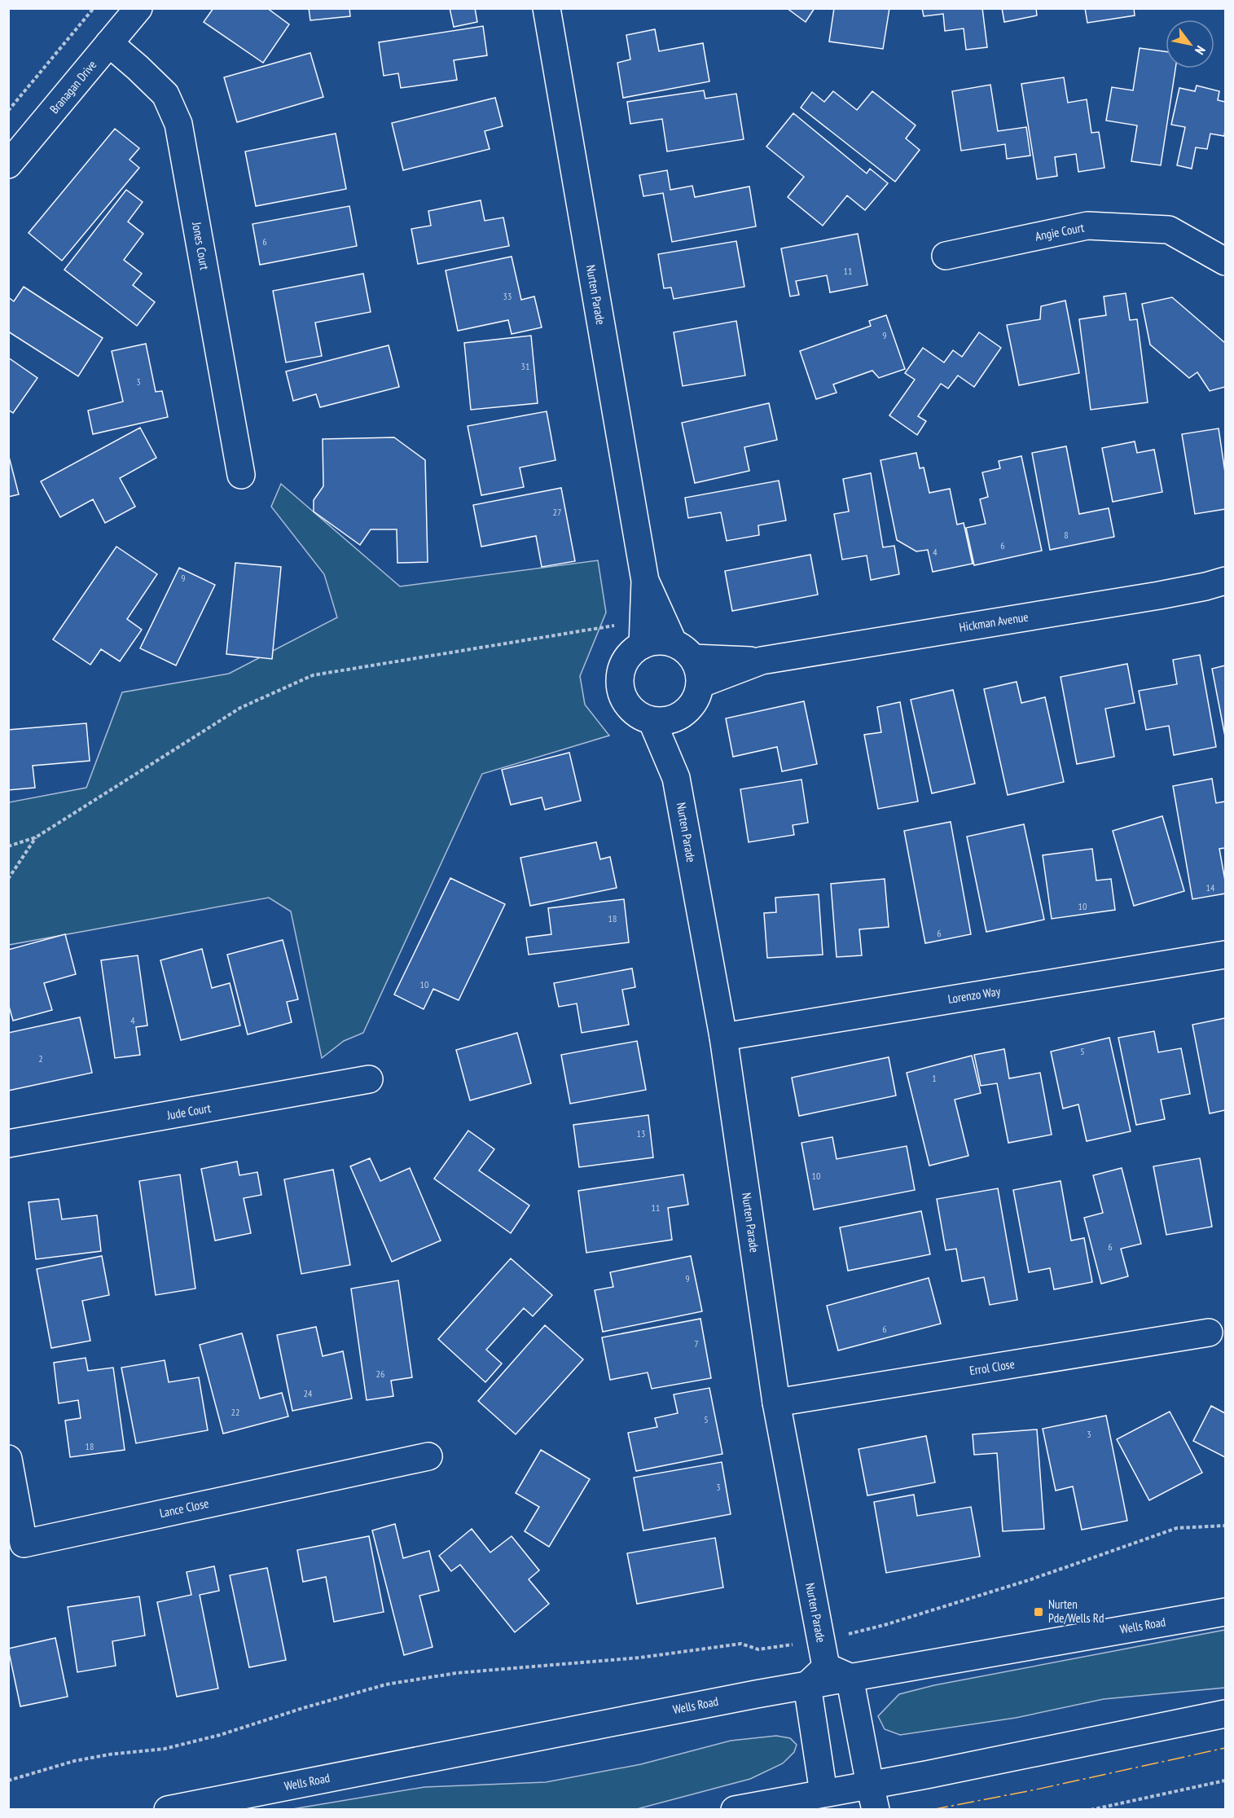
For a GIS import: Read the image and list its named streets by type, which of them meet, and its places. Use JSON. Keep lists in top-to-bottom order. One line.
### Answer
{"streets":{"street":["Branagan Drive","Angie Court","Jones Court","Nurten Parade","Hickman Avenue","Lorenzo Way","Jude Court","Errol Close","Lance Close","Wells Road"]},"crossings":[["Branagan Drive","Jones Court"],["Nurten Parade","Hickman Avenue"],["Nurten Parade","Lorenzo Way"],["Nurten Parade","Errol Close"],["Nurten Parade","Wells Road"]],"places":{"transit":["Nurten Pde/Wells Rd"]},"house_numbers":["6","11","33","9","31","3","27","8","6","4","9","14","10","18","6","10","4","5","2","1","13","10","11","6","9","6","7","26","24","22","5","3","18","3"],"north":"bottom right"}
